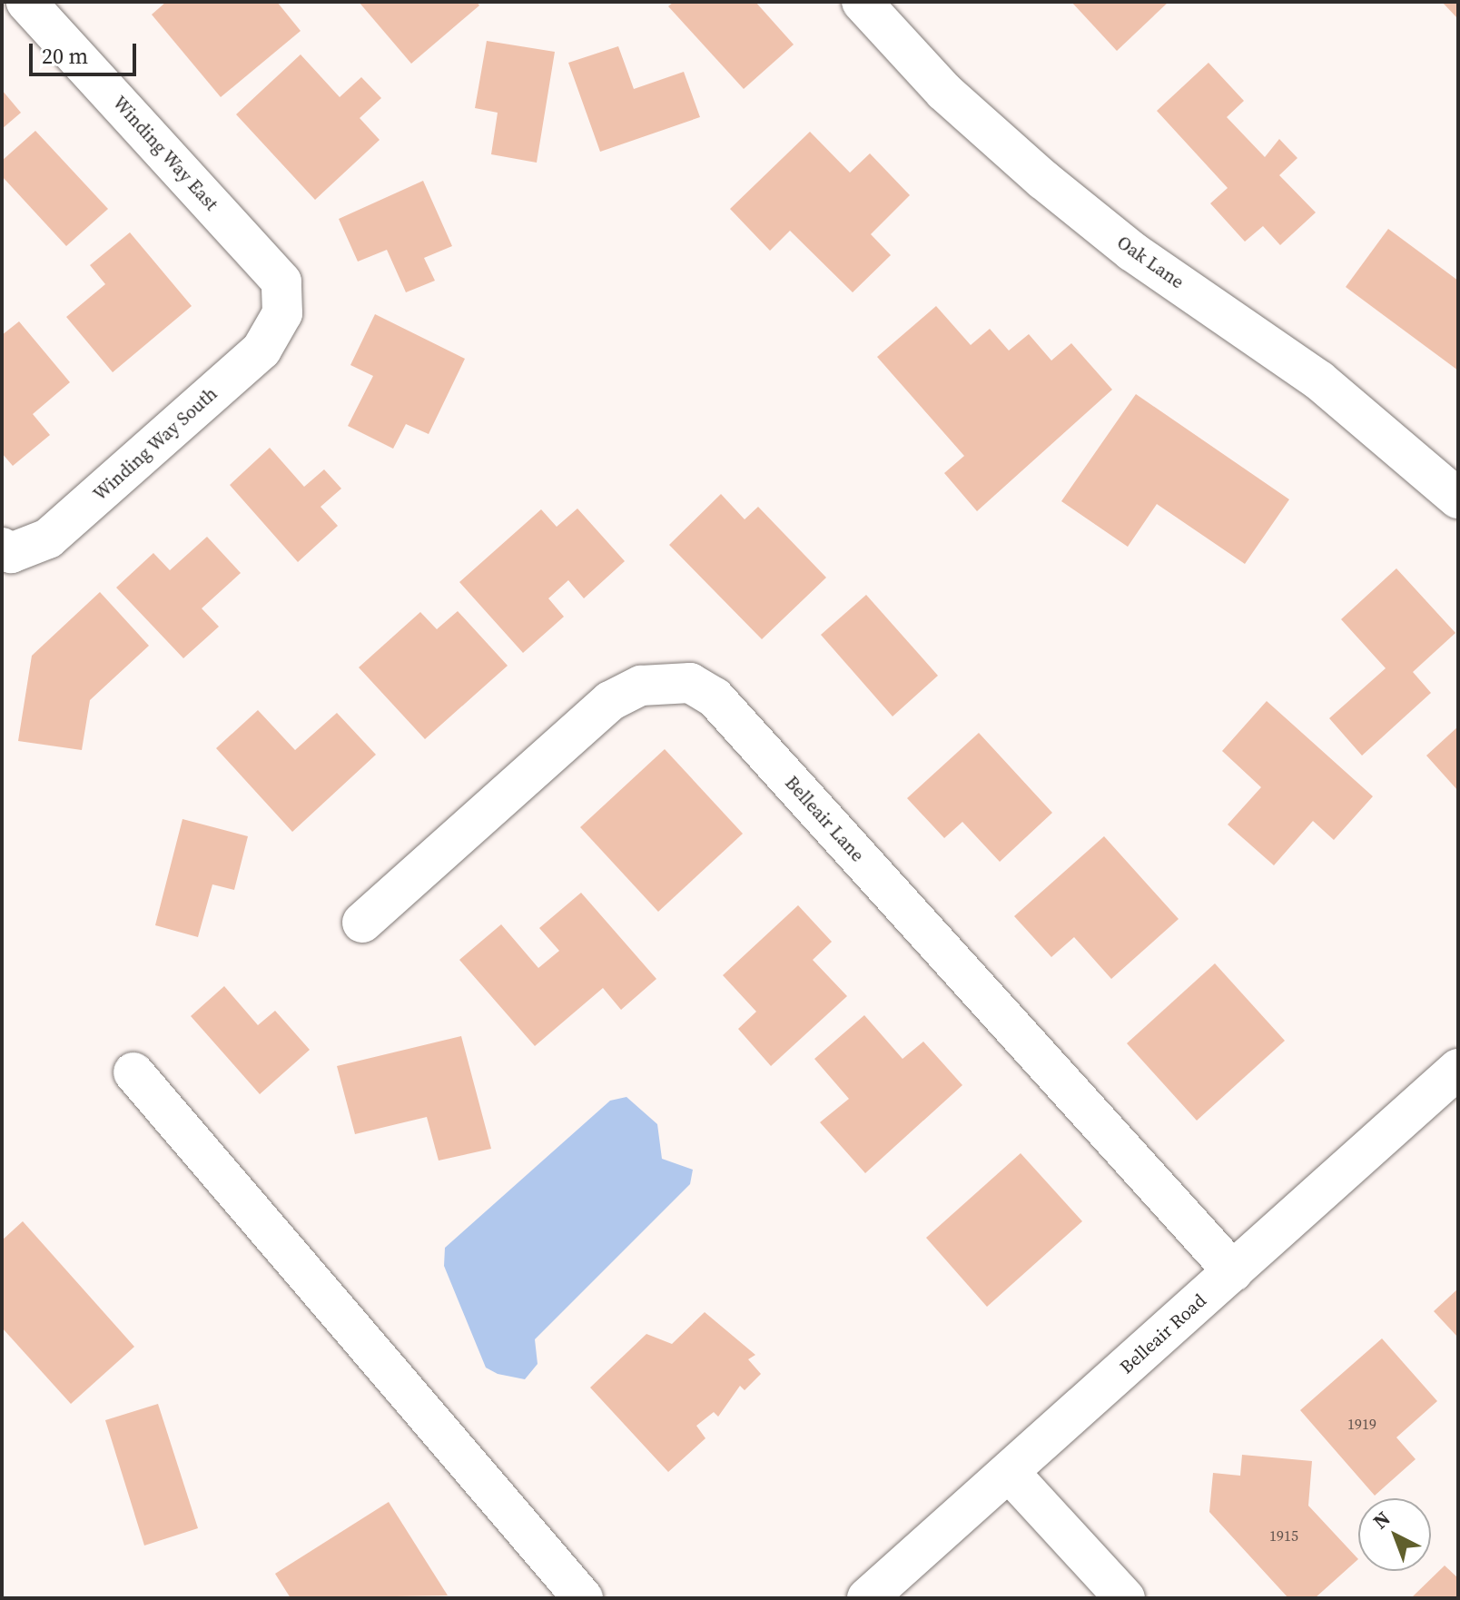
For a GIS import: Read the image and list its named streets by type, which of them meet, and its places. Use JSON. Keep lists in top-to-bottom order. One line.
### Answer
{"streets":{"street":["Winding Way East","Oak Lane","Winding Way South","Belleair Lane","Belleair Road"]},"crossings":[["Winding Way East","Winding Way South"],["Belleair Lane","Belleair Road"]],"house_numbers":["1919","1915"],"scale_bar":"20 m","north":"top left"}
